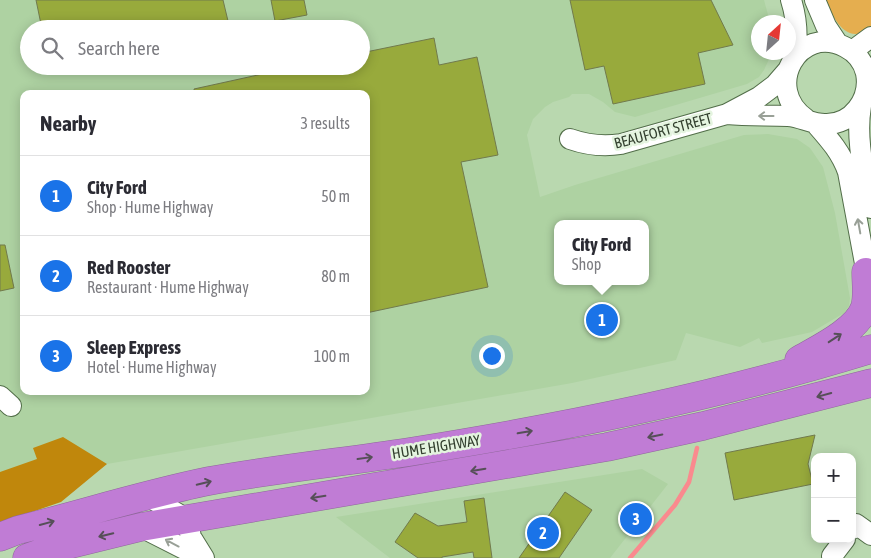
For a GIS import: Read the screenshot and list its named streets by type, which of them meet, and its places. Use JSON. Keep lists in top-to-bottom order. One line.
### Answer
{"streets":{"highway":["HUME HIGHWAY"],"street":["BEAUFORT STREET"]},"north":"top right","page":{"search":"Search here","heading":["Nearby","3 results"],"list":[{"mark":"1","name":"City Ford","note":"Shop · Hume Highway","value":"50 m"},{"mark":"2","name":"Red Rooster","note":"Restaurant · Hume Highway","value":"80 m"},{"mark":"3","name":"Sleep Express","note":"Hotel · Hume Highway","value":"100 m"}],"popup":["City Ford","Shop"],"pins":["1","3","2"],"map_buttons":["+","−"]}}
